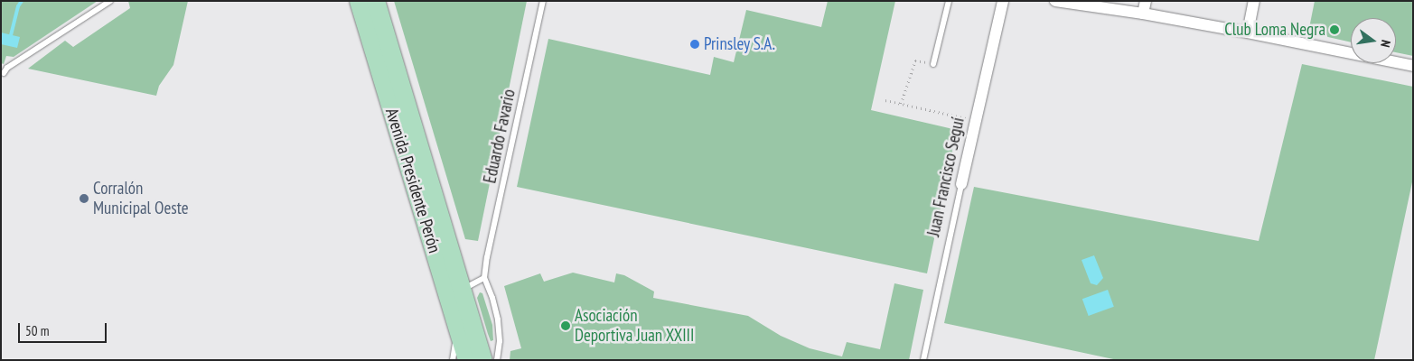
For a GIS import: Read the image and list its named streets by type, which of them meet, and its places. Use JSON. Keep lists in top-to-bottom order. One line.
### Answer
{"streets":{"main road":["Avenida Presidente Perón"],"street":["Juan Francisco Seguí"],"lane":["Eduardo Favario"]},"places":["Club Loma Negra","Prinsley S.A.","Corralón Municipal Oeste","Asociación Deportiva Juan XXIII"],"scale_bar":"50 m","north":"right"}
